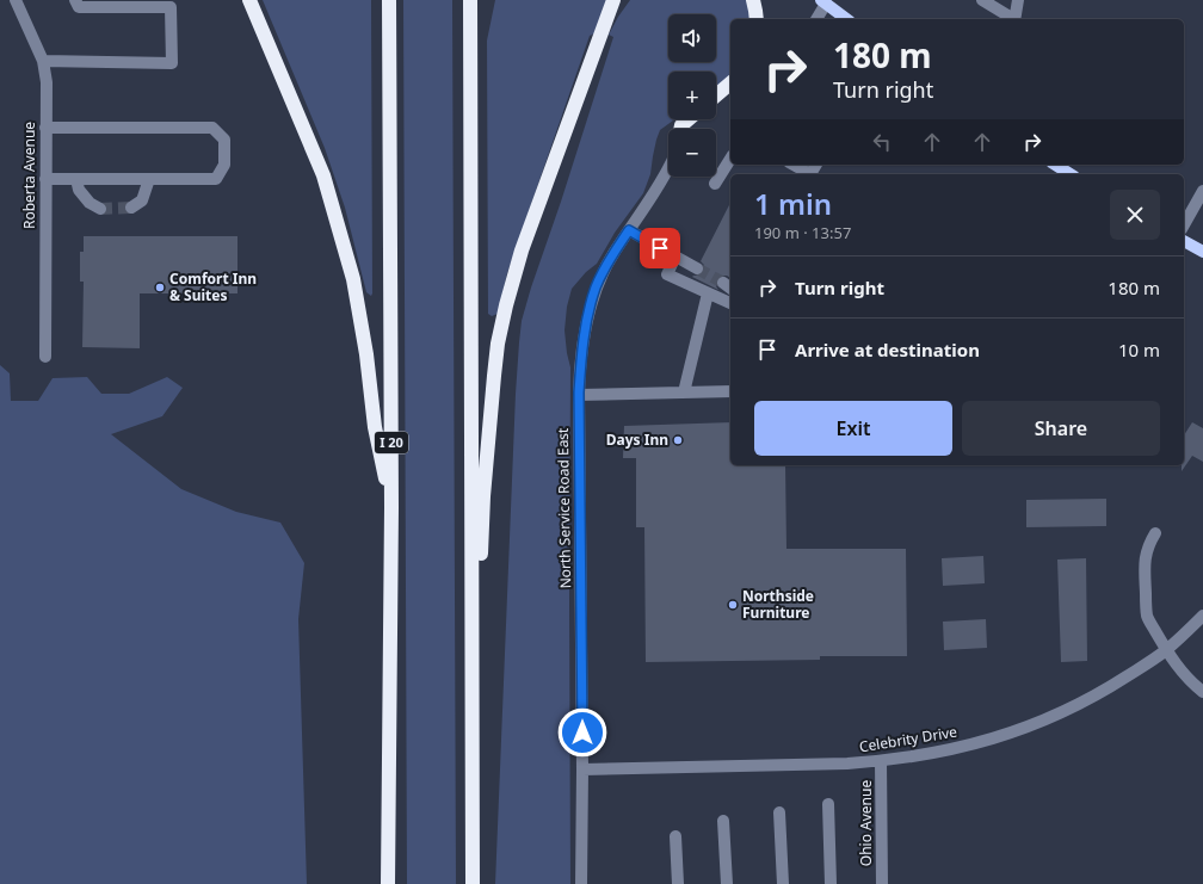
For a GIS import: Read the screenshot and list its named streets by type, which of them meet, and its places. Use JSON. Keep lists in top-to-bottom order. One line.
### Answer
{"streets":{"highway":["I 20"],"street":["Roberta Avenue","North Service Road East","Celebrity Drive","Ohio Avenue"]},"crossings":[["North Service Road East","Celebrity Drive"],["Celebrity Drive","Ohio Avenue"]],"places":["Comfort Inn & Suites","Days Inn","Northside Furniture"],"page":{"map_buttons":["+","−"],"turn":["180 m","Turn right"],"heading":["1 min","190 m · 13:57"],"list":[{"name":"Turn right","value":"180 m"},{"name":"Arrive at destination","value":"10 m"}],"buttons":["Exit","Share"]}}
